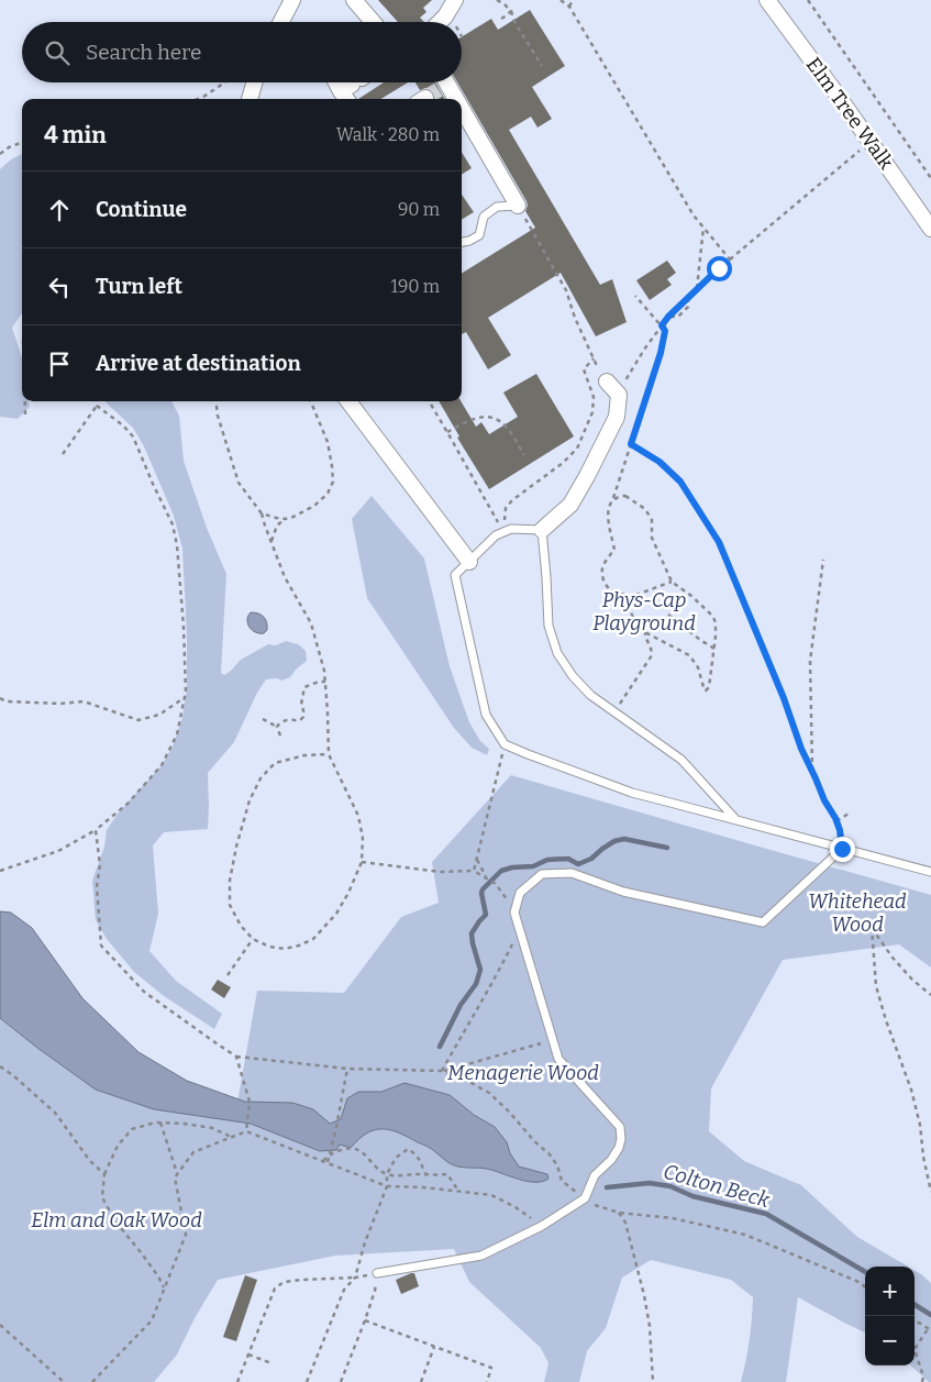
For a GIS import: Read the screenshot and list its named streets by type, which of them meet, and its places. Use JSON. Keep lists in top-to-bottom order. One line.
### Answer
{"streets":{"street":["Elm Tree Walk"]},"water":["Colton Beck"],"parks":["Phys-Cap Playground","Whitehead Wood","Menagerie Wood","Elm and Oak Wood"],"page":{"search":"Search here","heading":["4 min","Walk · 280 m"],"list":[["Continue","90 m"],["Turn left","190 m"],"Arrive at destination"],"map_buttons":["+","−"]}}
